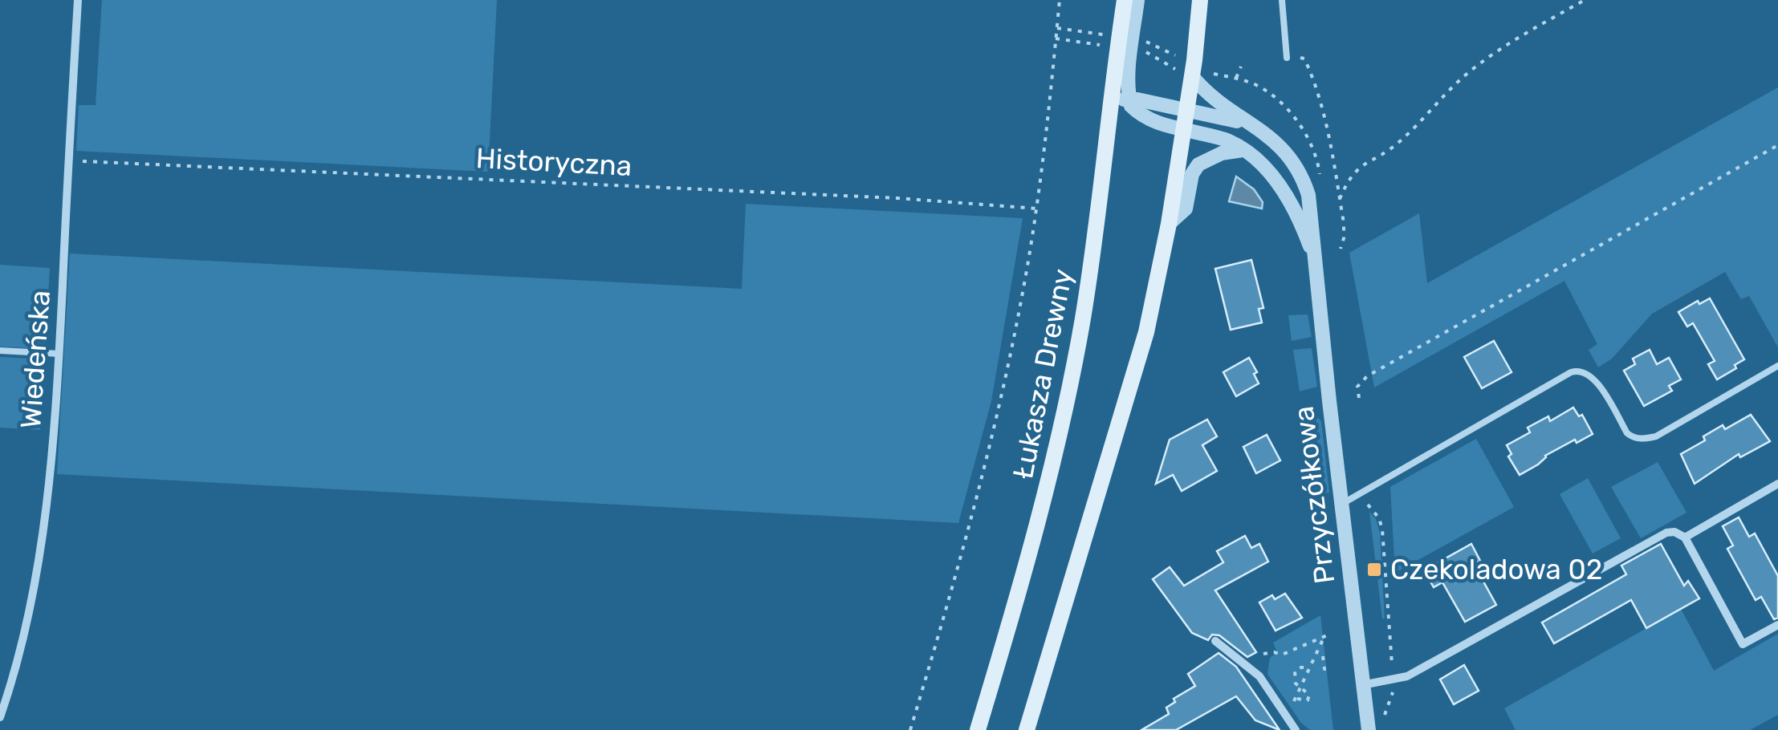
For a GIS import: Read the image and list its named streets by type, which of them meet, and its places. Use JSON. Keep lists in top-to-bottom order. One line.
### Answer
{"streets":{"main road":["Łukasza Drewny"],"street":["Wiedeńska","Przyczółkowa"],"path":["Historyczna"]},"crossings":[["Historyczna","Wiedeńska"]],"places":{"transit":["Czekoladowa 02"]}}
